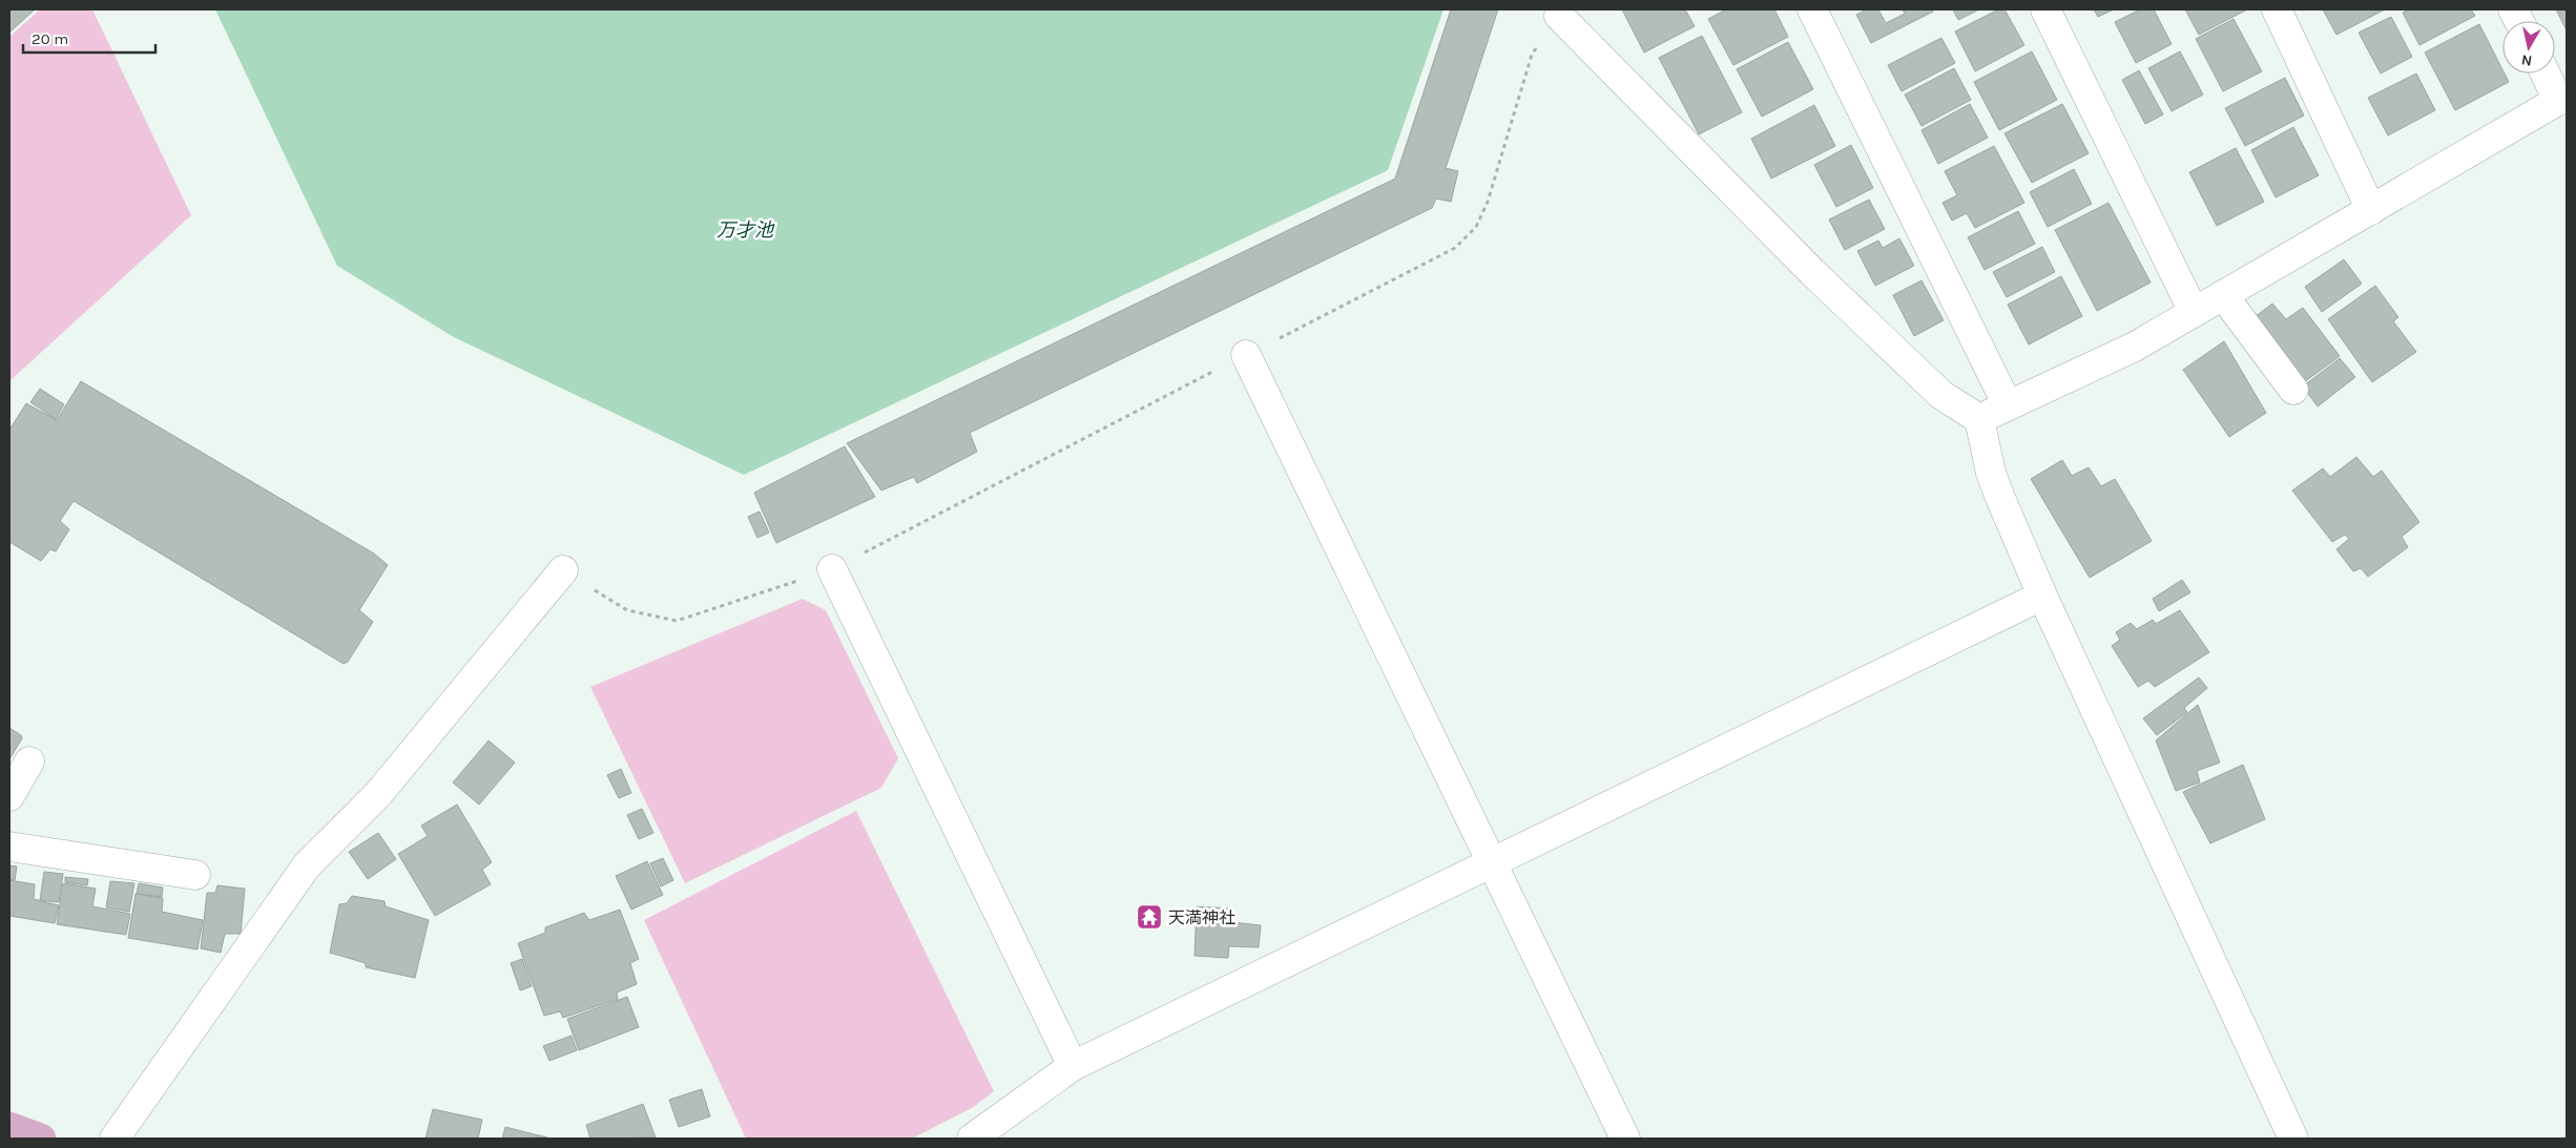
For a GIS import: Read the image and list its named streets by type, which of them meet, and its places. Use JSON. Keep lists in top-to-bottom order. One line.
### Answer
{"water":["万才池"],"places":{"temple":["天満神社"]},"scale_bar":"20 m","north":"bottom"}
